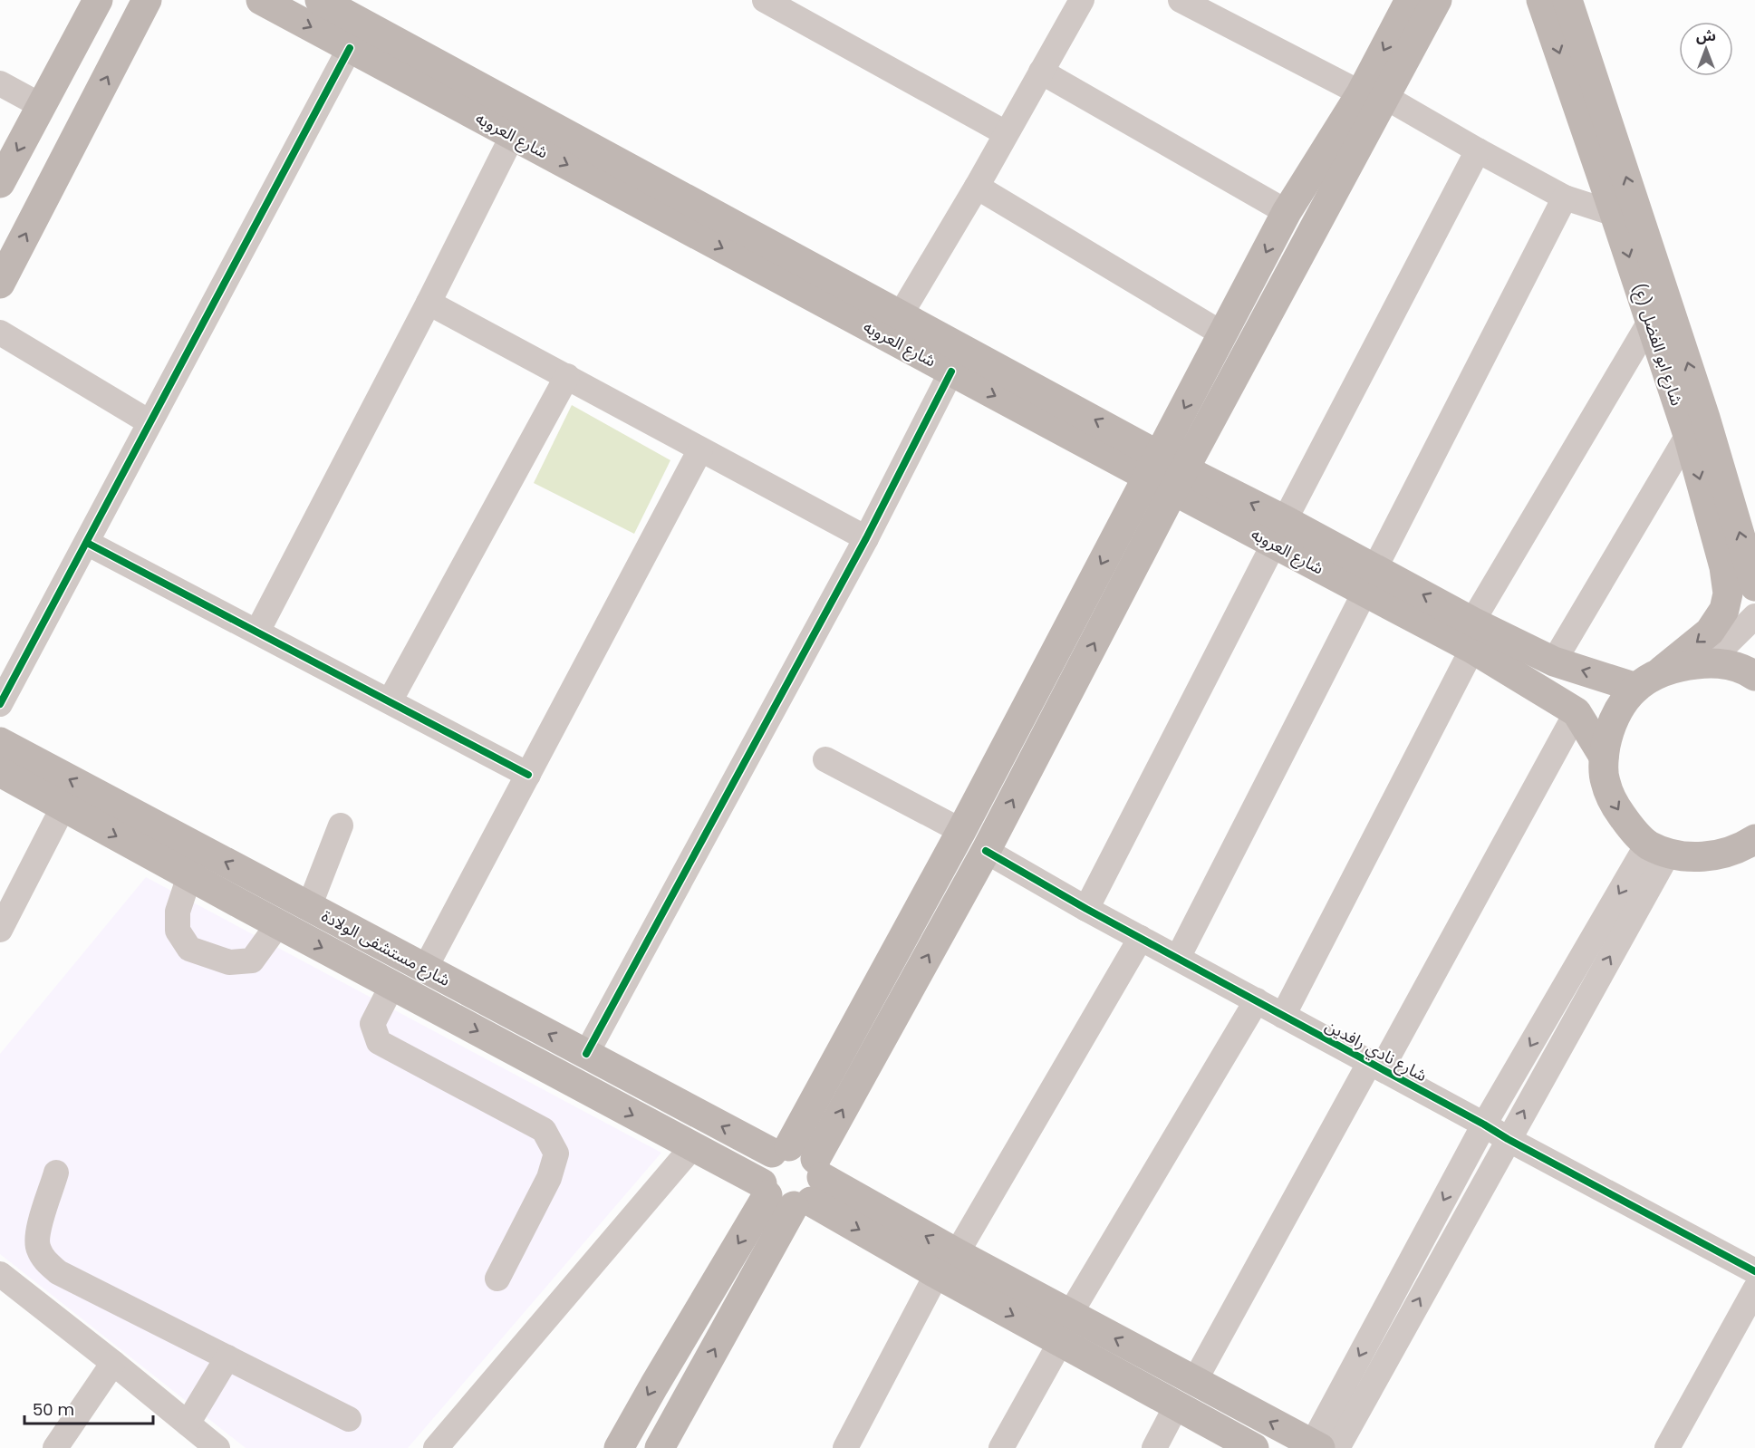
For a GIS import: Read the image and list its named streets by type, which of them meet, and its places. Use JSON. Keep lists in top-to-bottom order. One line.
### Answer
{"streets":{"main road":["شارع العروبه","شارع ابو الفضل (ع)","شارع مستشفى الولادة"],"street":["شارع نادي رافدين"]},"crossings":[["شارع العروبه","شارع ابو الفضل (ع)"]],"scale_bar":"50 m","north":"top"}
